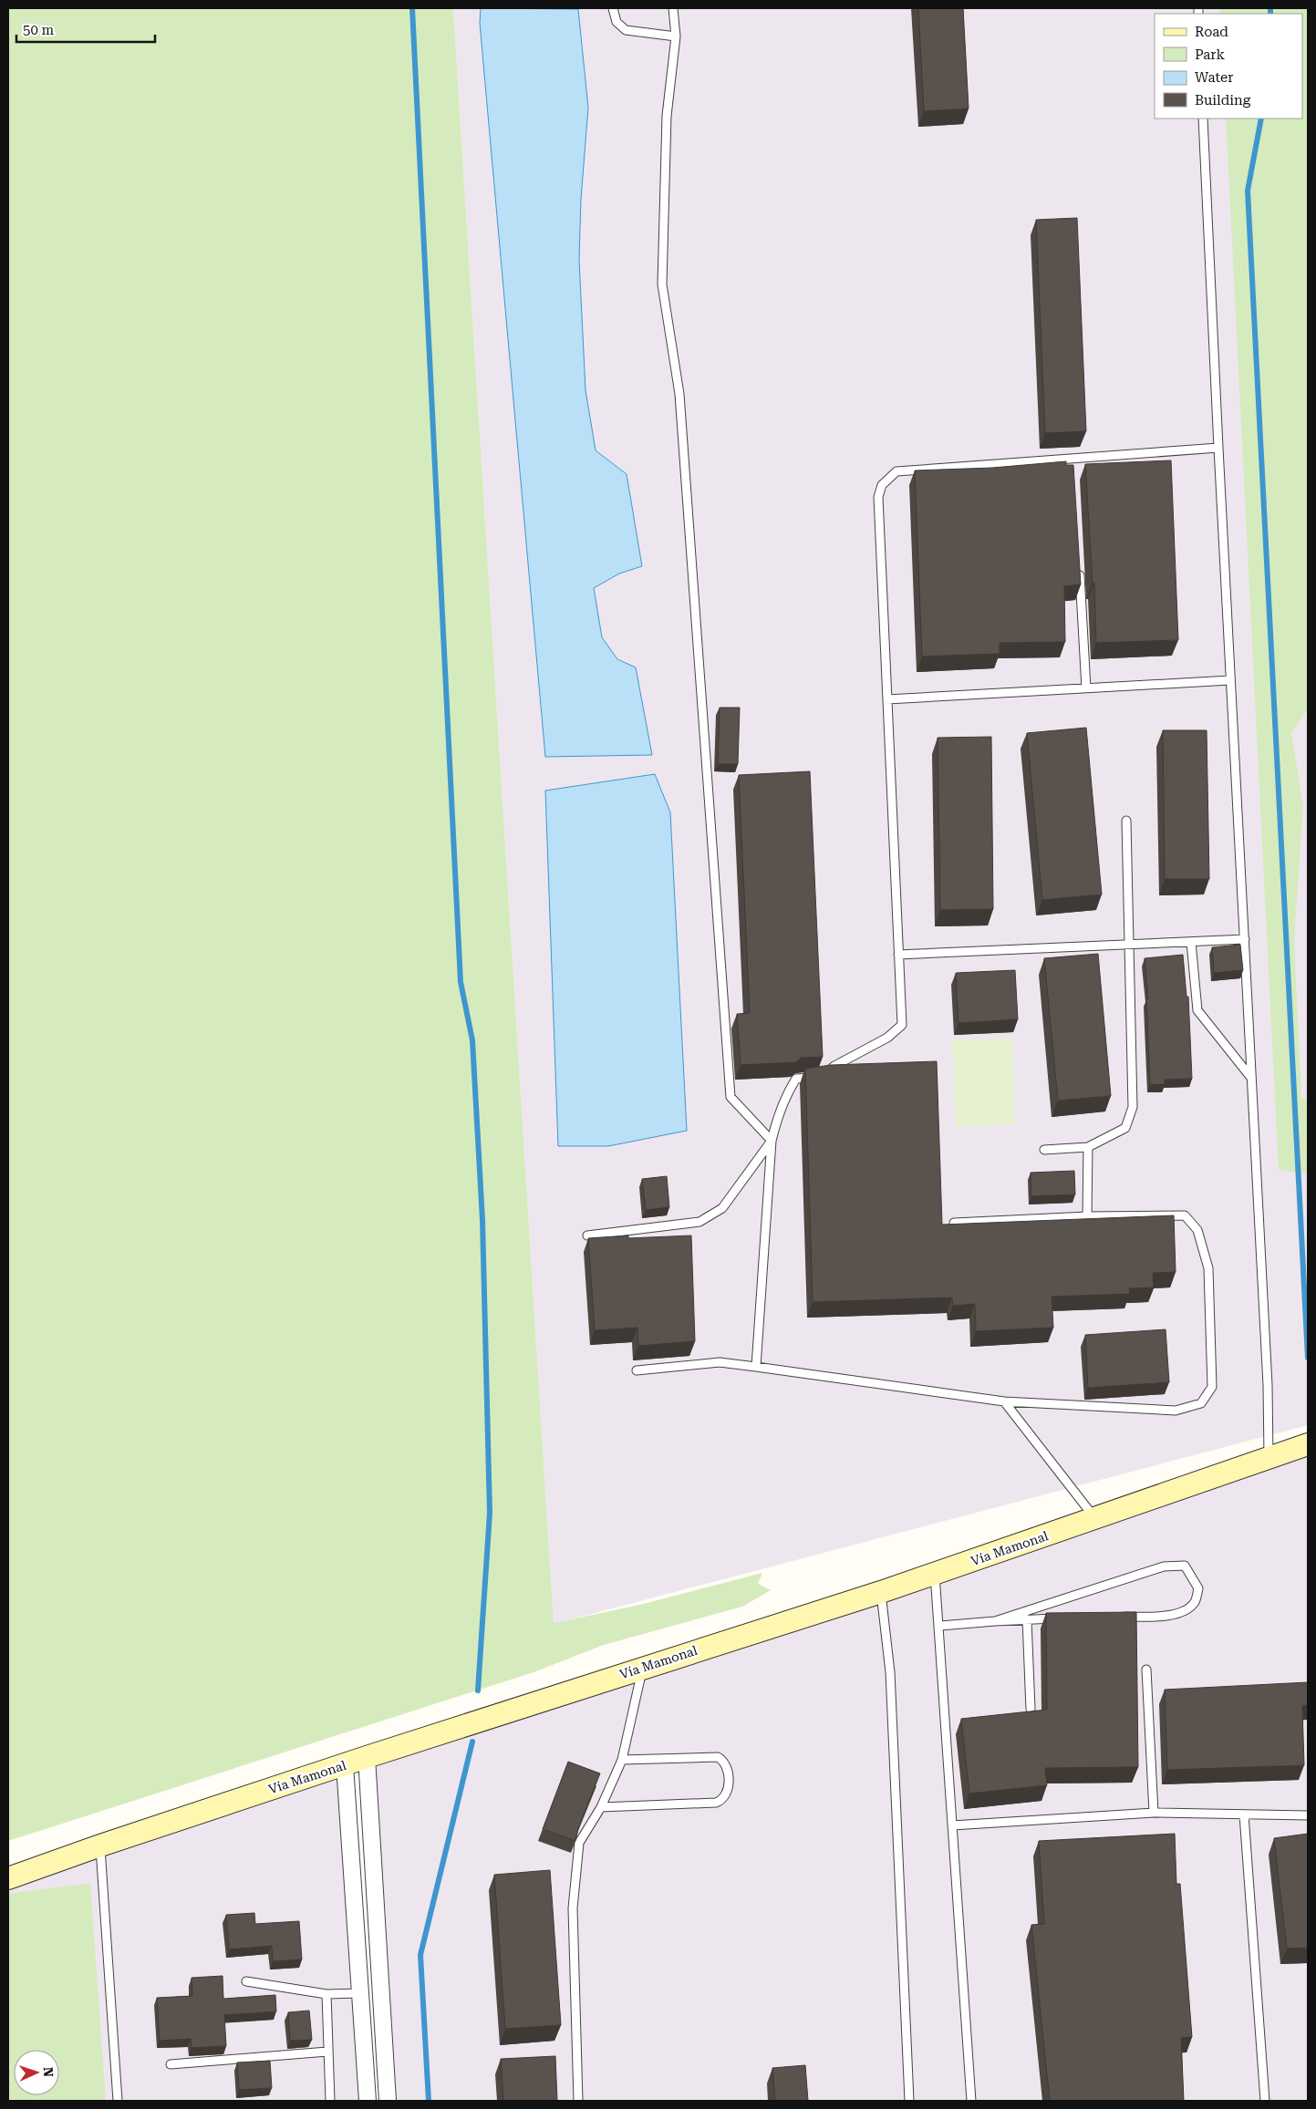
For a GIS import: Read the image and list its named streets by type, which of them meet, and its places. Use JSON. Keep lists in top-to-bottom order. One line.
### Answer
{"streets":{"street":["Vía Mamonal"]},"legend":["Road","Park","Water","Building"],"scale_bar":"50 m","north":"right"}
